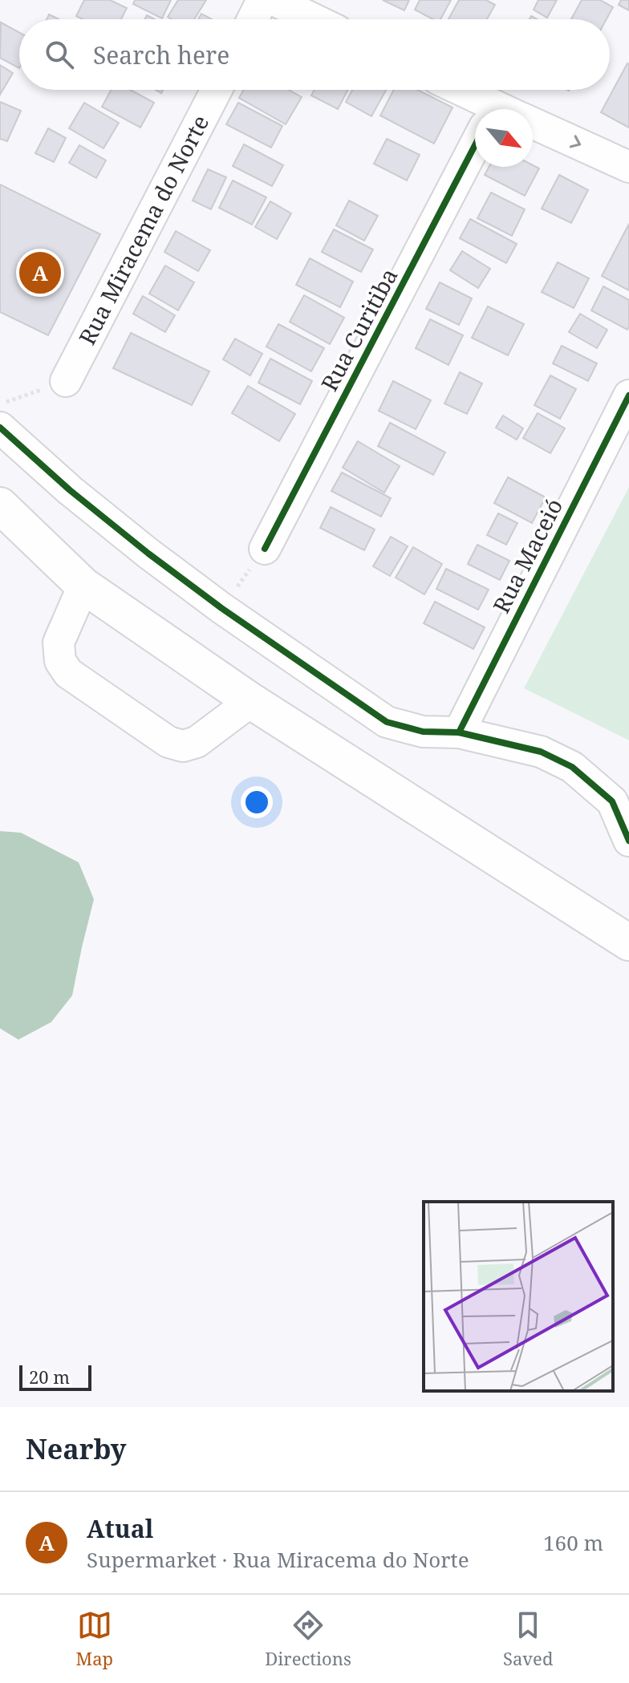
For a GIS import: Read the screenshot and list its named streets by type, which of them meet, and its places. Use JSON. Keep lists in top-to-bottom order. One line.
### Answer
{"streets":{"street":["Rua Miracema do Norte","Rua Curitiba","Rua Maceió"]},"scale_bar":"20 m","north":"bottom right","page":{"search":"Search here","pins":"A","scale":"20 m","heading":"Nearby","list":[{"mark":"A","name":"Atual","note":"Supermarket · Rua Miracema do Norte","value":"160 m"}],"nav":["Map","Directions","Saved"]}}
